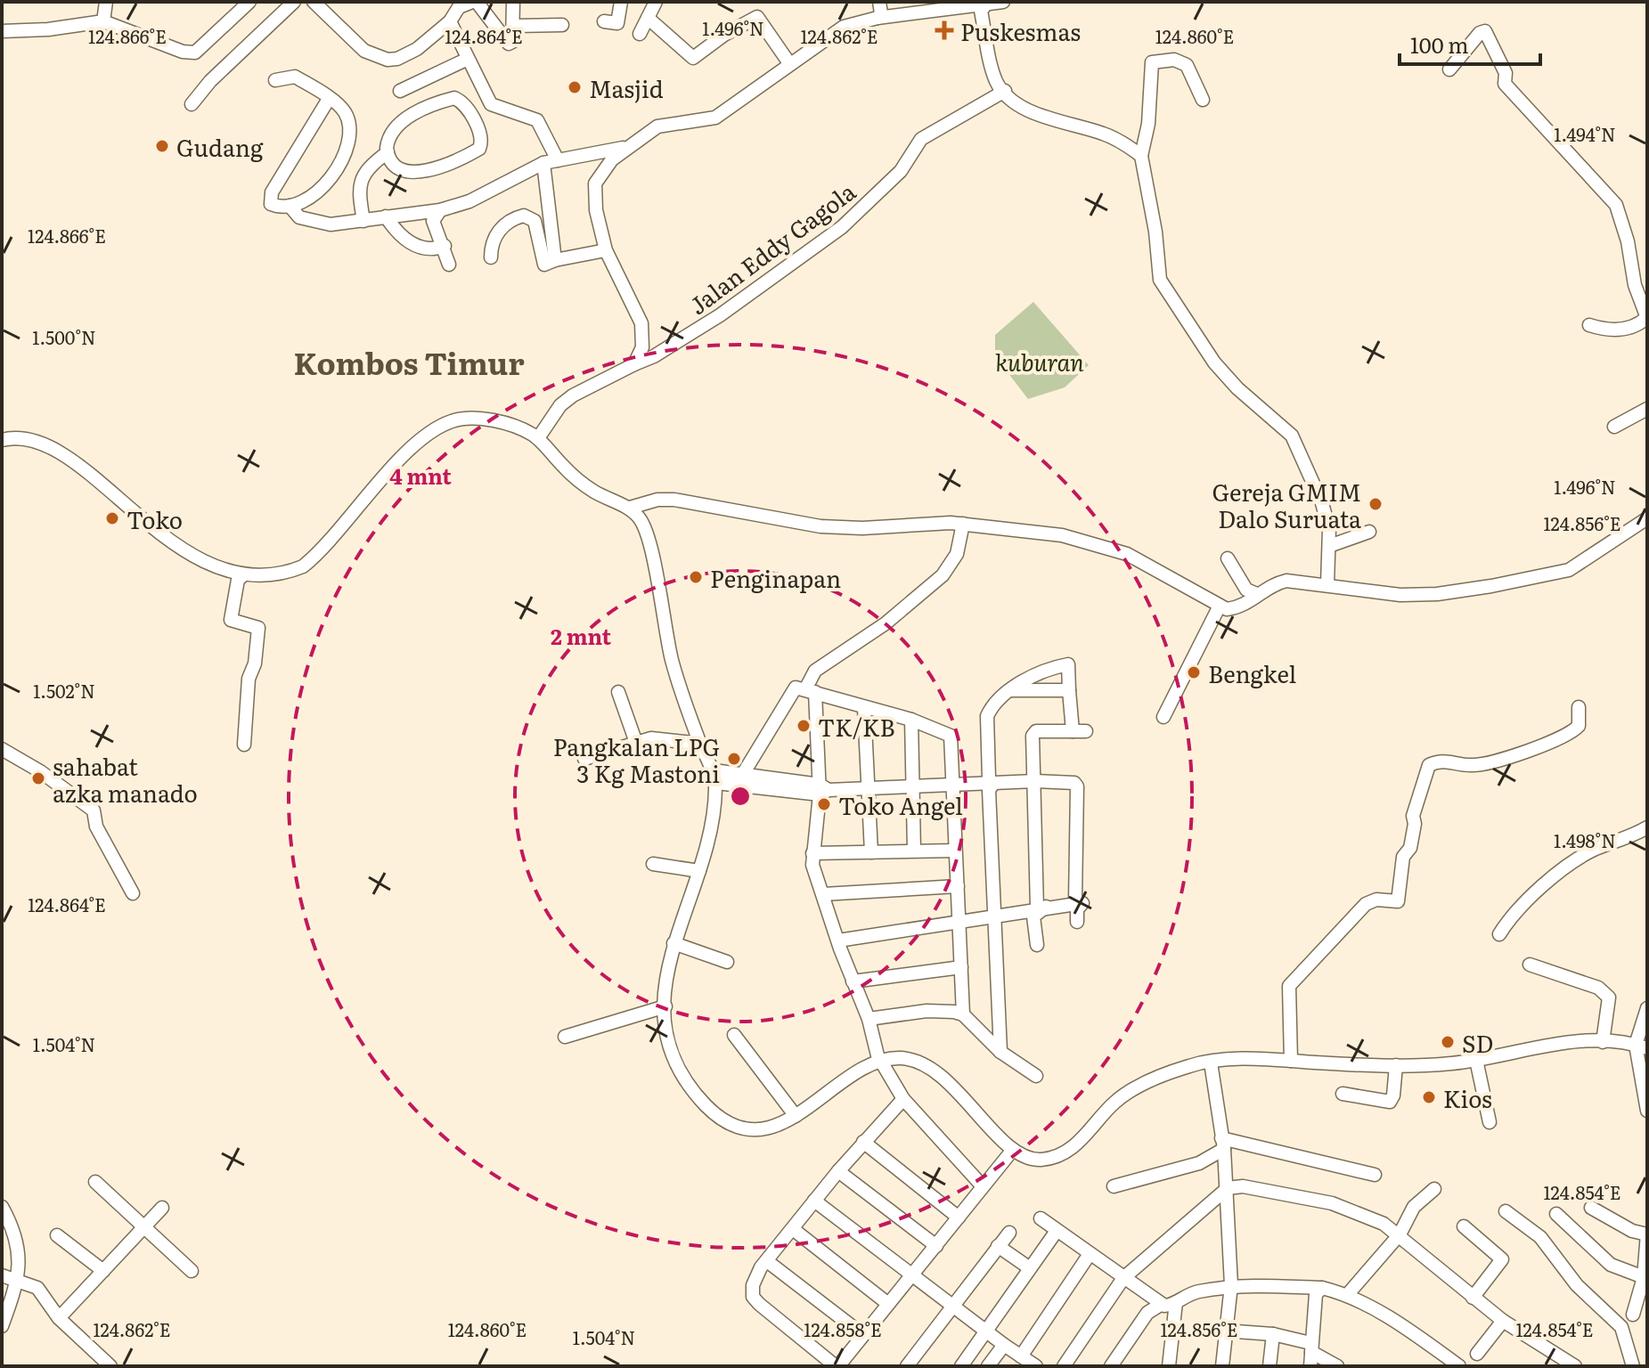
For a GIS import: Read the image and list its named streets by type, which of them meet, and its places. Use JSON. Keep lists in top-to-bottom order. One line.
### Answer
{"streets":{"street":["Jalan Eddy Gagola"]},"districts":["Kombos Timur"],"parks":["kuburan"],"places":{"health":["Puskesmas"],"other":["Masjid","Gudang","Gereja GMIM Dalo Suruata","Toko","Penginapan","Bengkel","TK/KB","Pangkalan LPG 3 Kg Mastoni","sahabat azka manado","Toko Angel","SD","Kios"]},"scale_bar":"100 m","coordinates":["1.496°N","124.866°E","124.864°E","124.862°E","124.860°E","1.494°N","1.500°N","124.856°E","1.502°N","1.498°N","1.504°N","124.854°E","124.858°E"],"rings":["4 mnt","2 mnt"]}
